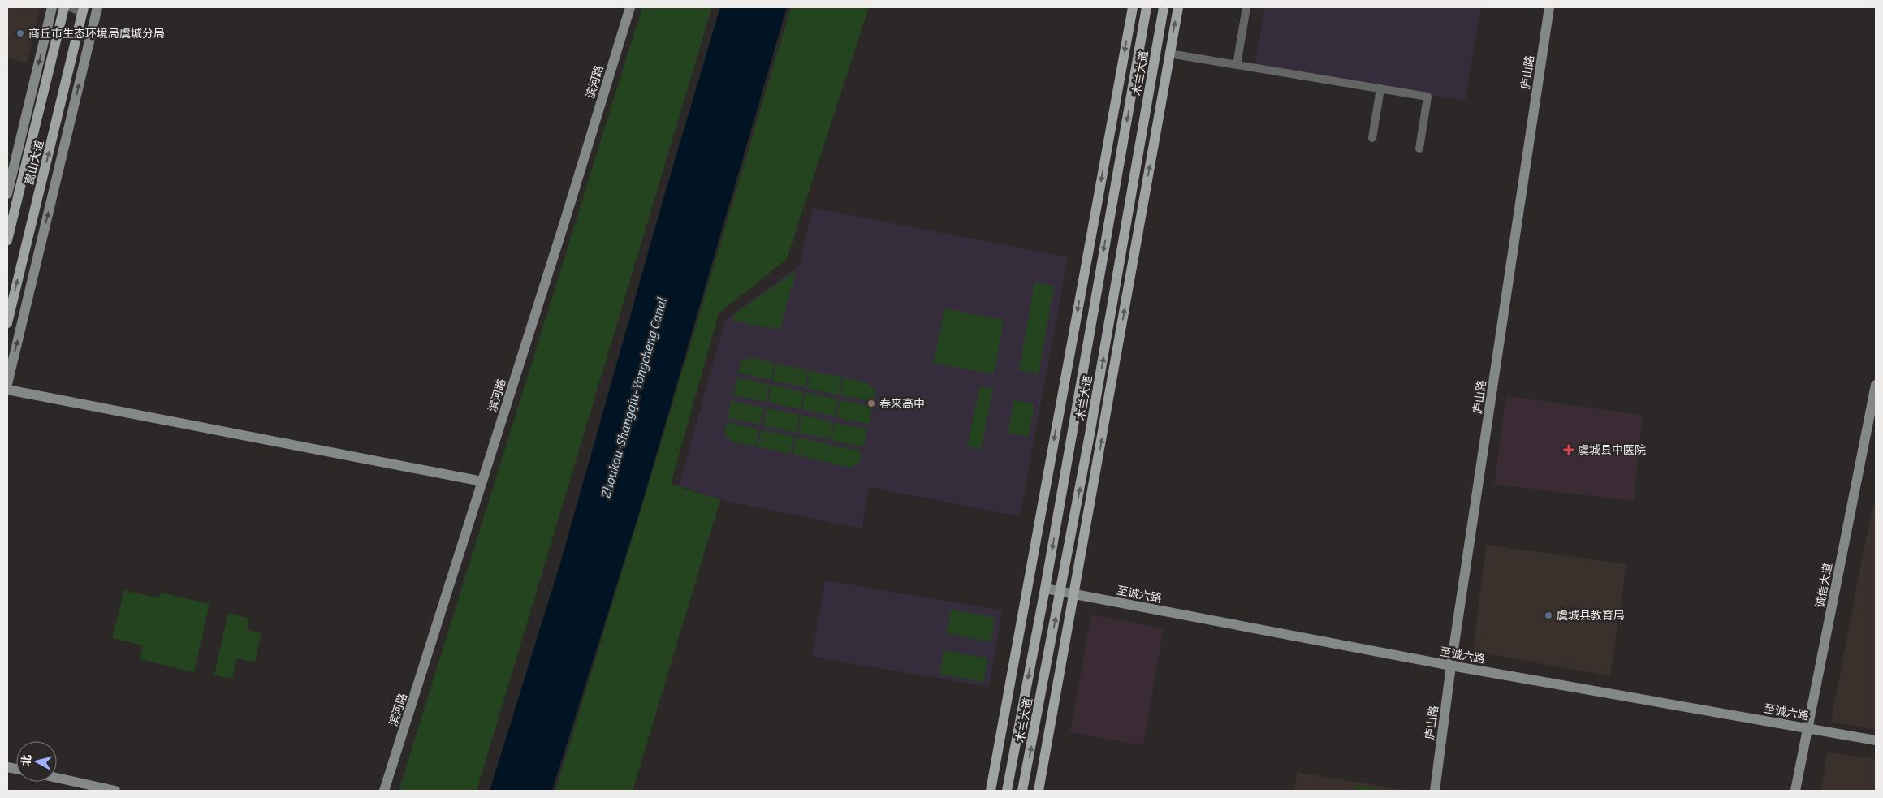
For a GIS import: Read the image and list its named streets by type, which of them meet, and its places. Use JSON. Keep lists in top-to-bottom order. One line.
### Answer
{"streets":{"main road":["木兰大道","嵩山大道"],"street":["庐山路","滨河路","诚信大道","至诚六路"]},"crossings":[["庐山路","至诚六路"],["木兰大道","至诚六路"],["诚信大道","至诚六路"]],"water":["Zhoukou-Shangqiu-Yongcheng Canal"],"places":{"other":["商丘市生态环境局虞城分局","春来高中","虞城县教育局"],"health":["虞城县中医院"]},"north":"left"}
